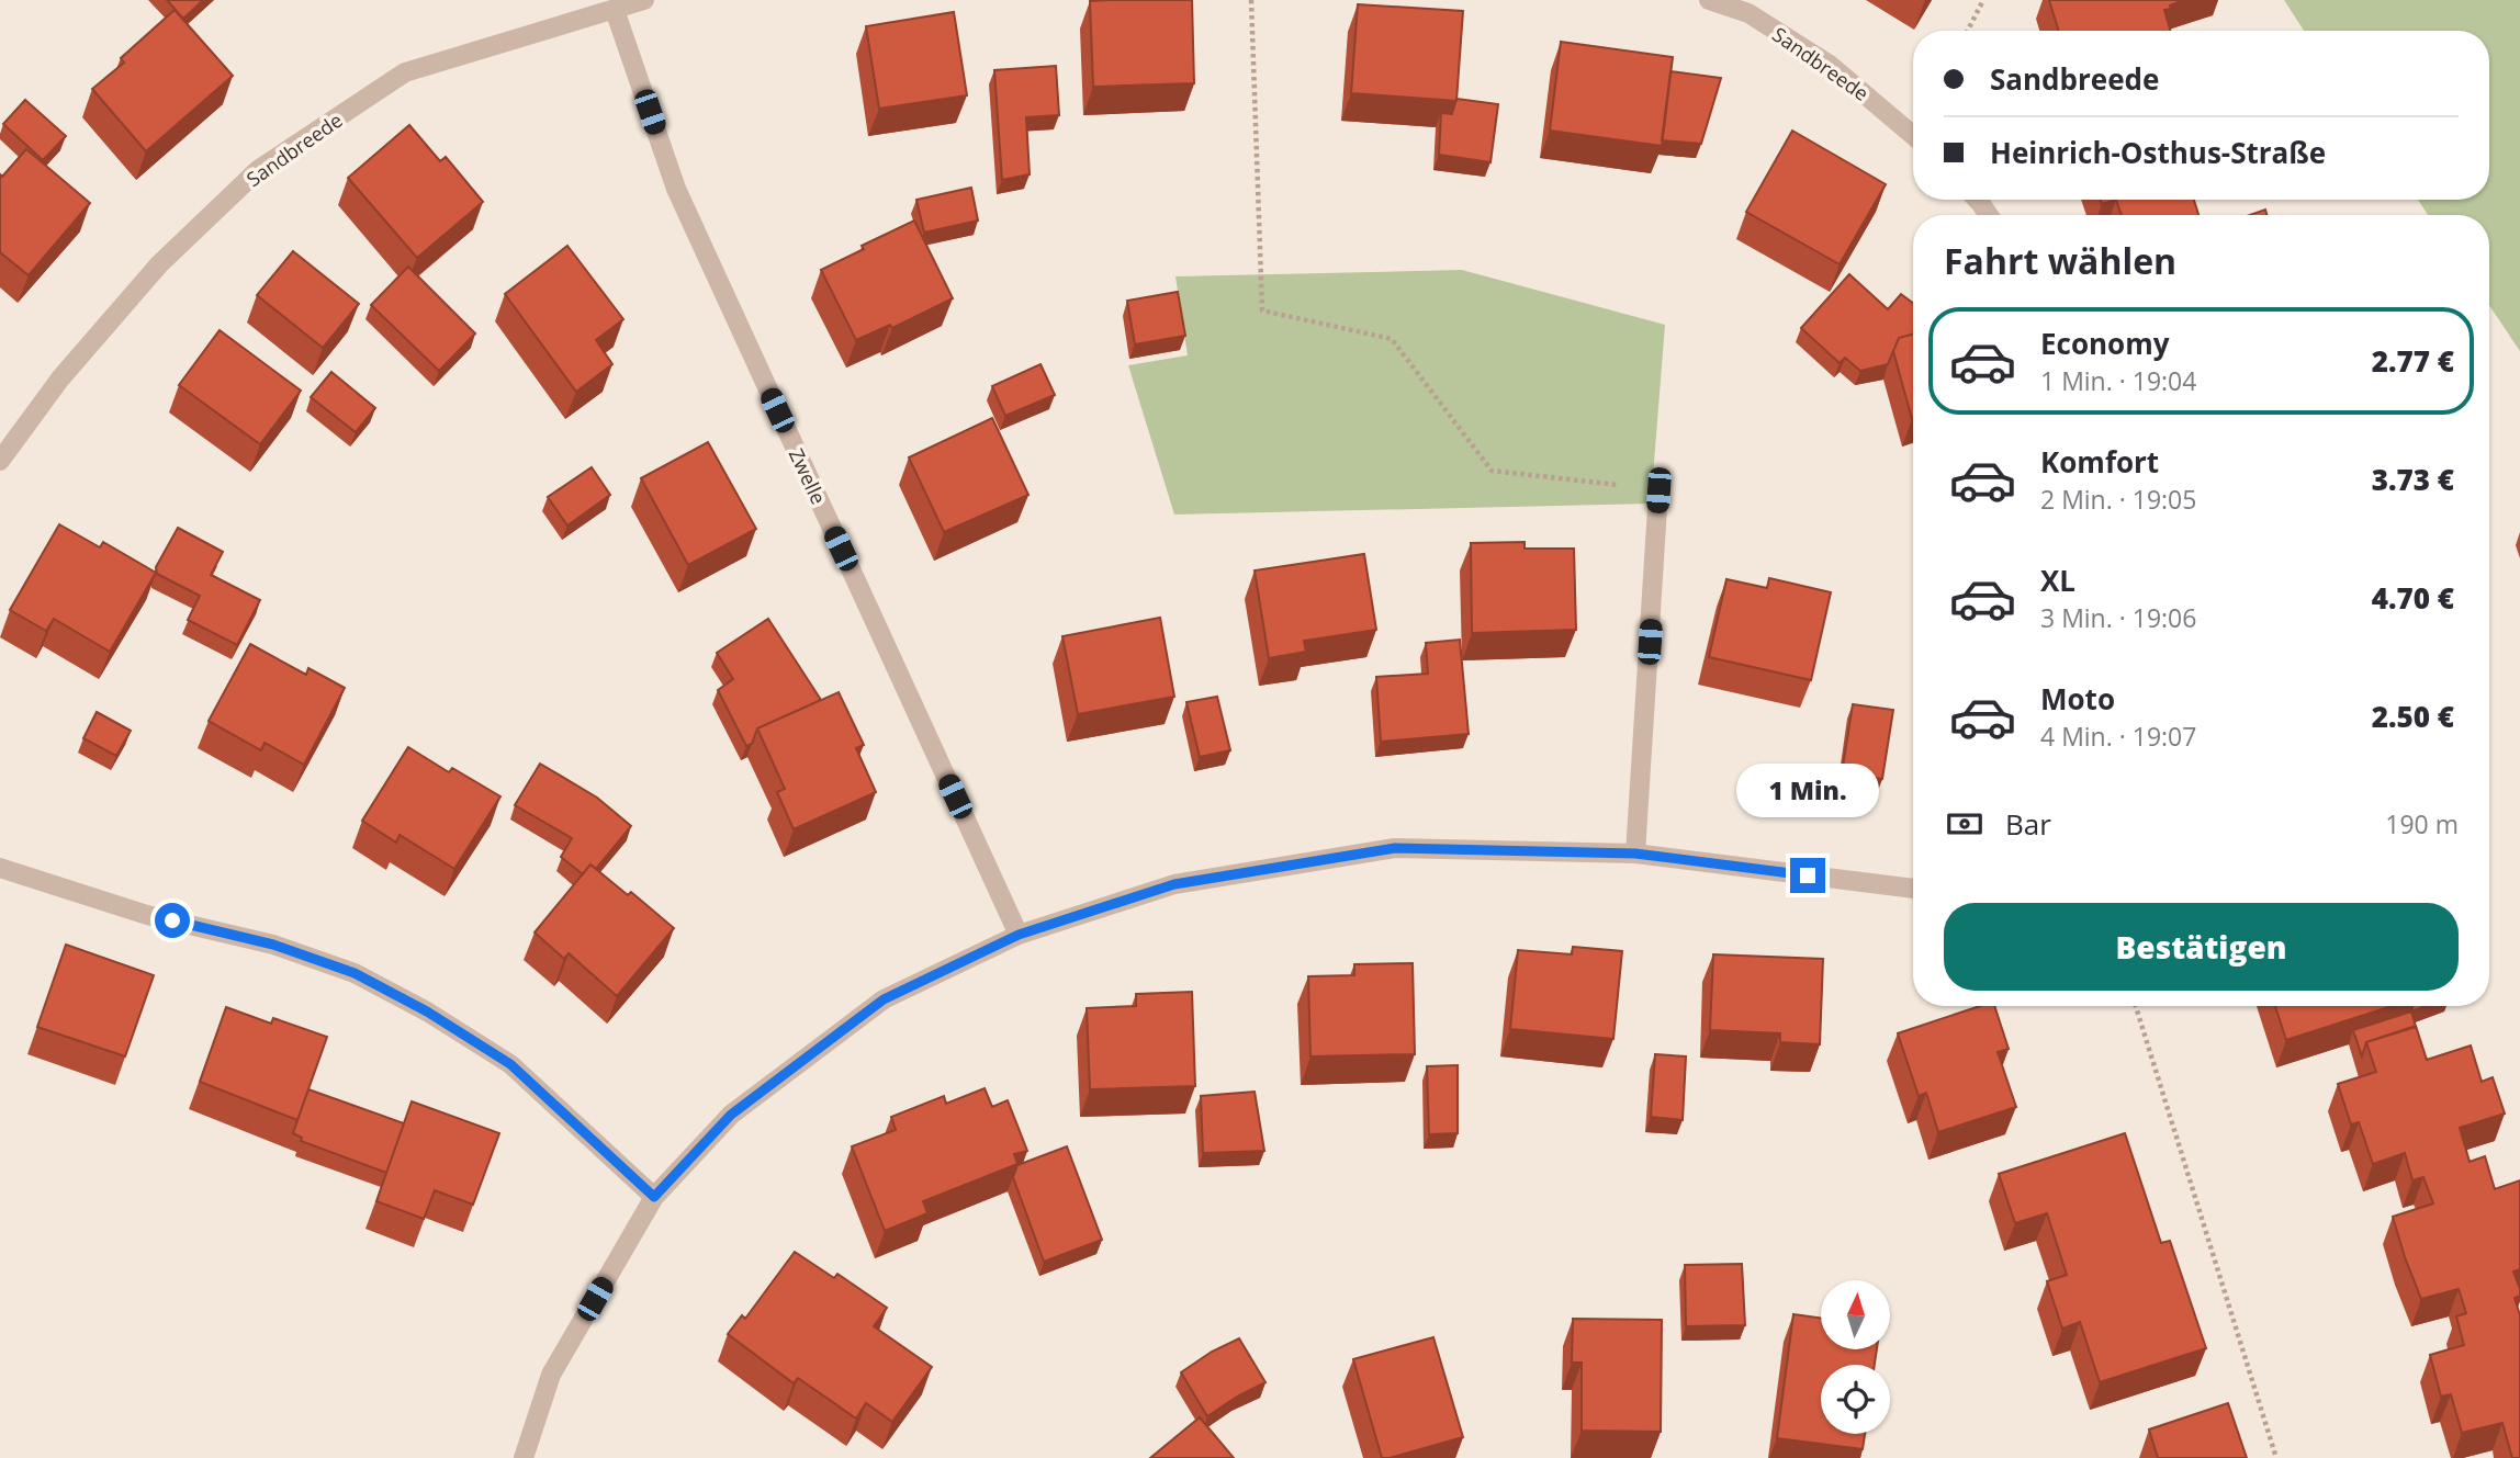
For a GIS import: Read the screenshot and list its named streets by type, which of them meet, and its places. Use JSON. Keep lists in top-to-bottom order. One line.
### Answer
{"streets":{"street":["Sandbreede","Zwelle"]},"crossings":[["Sandbreede","Zwelle"]],"north":"top","page":{"banner":["Sandbreede","Heinrich-Osthus-Straße"],"heading":"Fahrt wählen","list":[{"name":"Economy","note":"1 Min. · 19:04","value":"2.77 €"},{"name":"Komfort","note":"2 Min. · 19:05","value":"3.73 €"},{"name":"XL","note":"3 Min. · 19:06","value":"4.70 €"},{"name":"Moto","note":"4 Min. · 19:07","value":"2.50 €"}],"bubble":"1 Min.","pay":["Bar","190 m"],"buttons":"Bestätigen"}}
